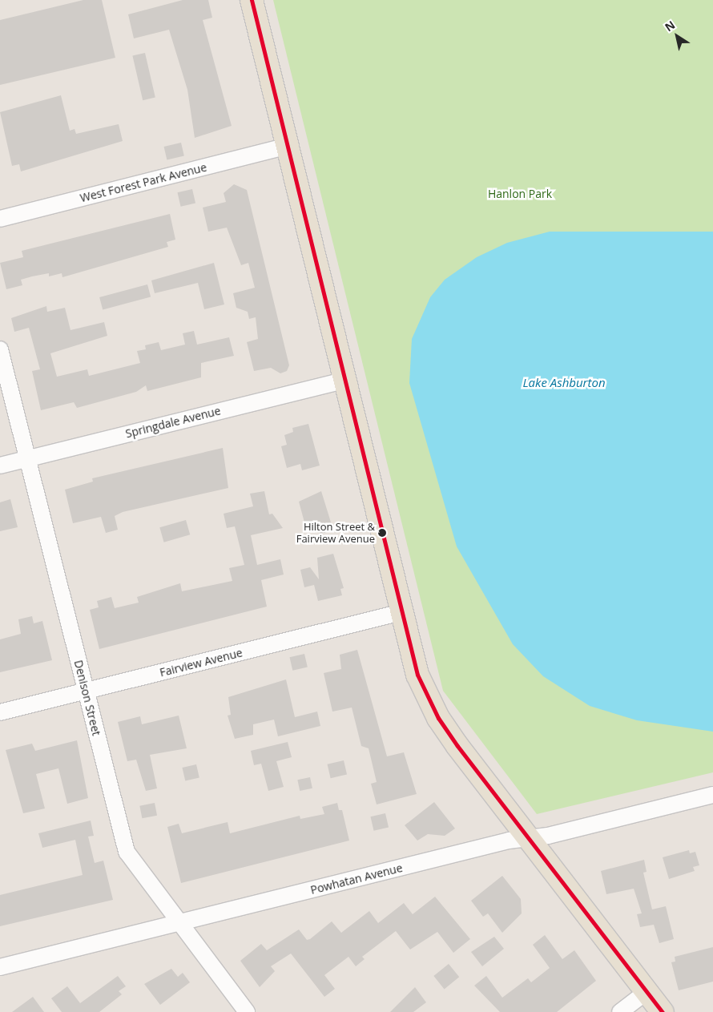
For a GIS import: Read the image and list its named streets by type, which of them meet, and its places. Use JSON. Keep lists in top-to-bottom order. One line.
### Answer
{"streets":{"street":["West Forest Park Avenue","Springdale Avenue","Fairview Avenue","Denison Street","Powhatan Avenue"]},"crossings":[["Springdale Avenue","Denison Street"],["Fairview Avenue","Denison Street"],["Denison Street","Powhatan Avenue"]],"water":["Lake Ashburton"],"parks":["Hanlon Park"],"places":["Hilton Street & Fairview Avenue"],"north":"top left"}
